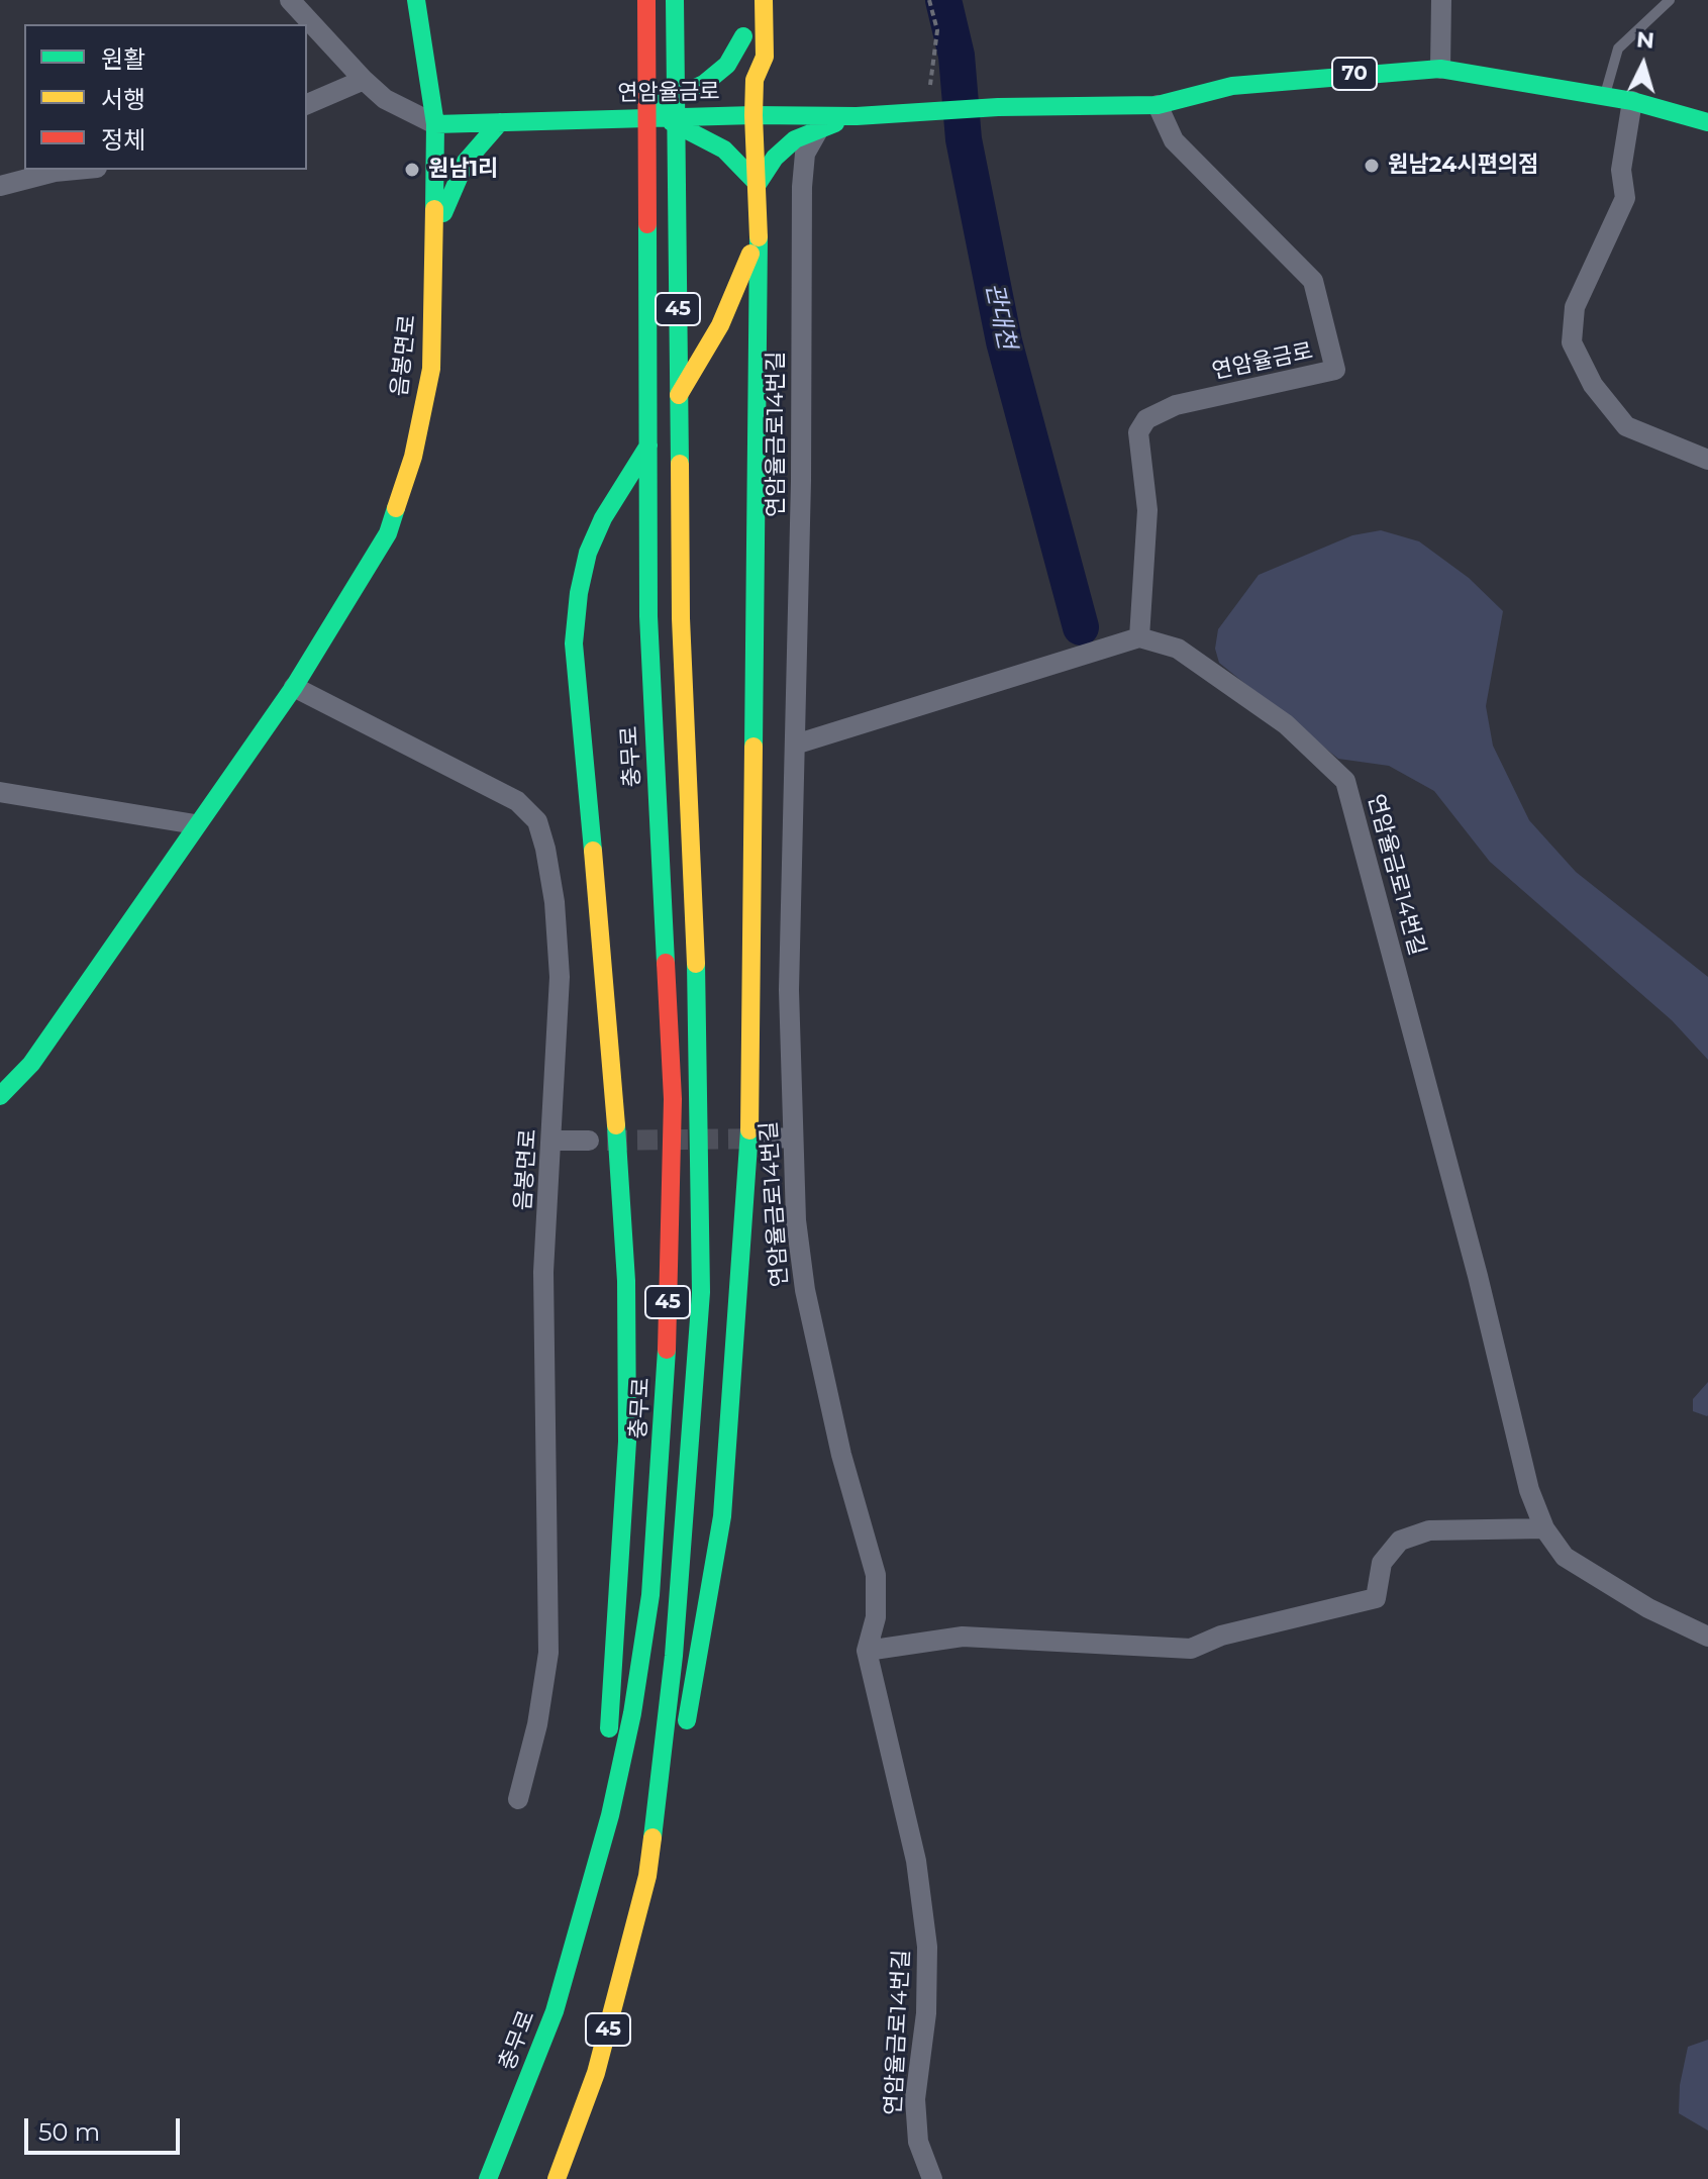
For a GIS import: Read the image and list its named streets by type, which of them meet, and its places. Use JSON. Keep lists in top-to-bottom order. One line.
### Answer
{"streets":{"main road":["70","연암율금로","45","음봉면로","충무로"],"street":["연암율금로14번길"]},"crossings":[["70","연암율금로"],["연암율금로","음봉면로"],["연암율금로","연암율금로14번길"]],"water":["관대천"],"places":["원남24시편의점","원남1리"],"legend":["원활","서행","정체"],"scale_bar":"50 m","north":"top"}
